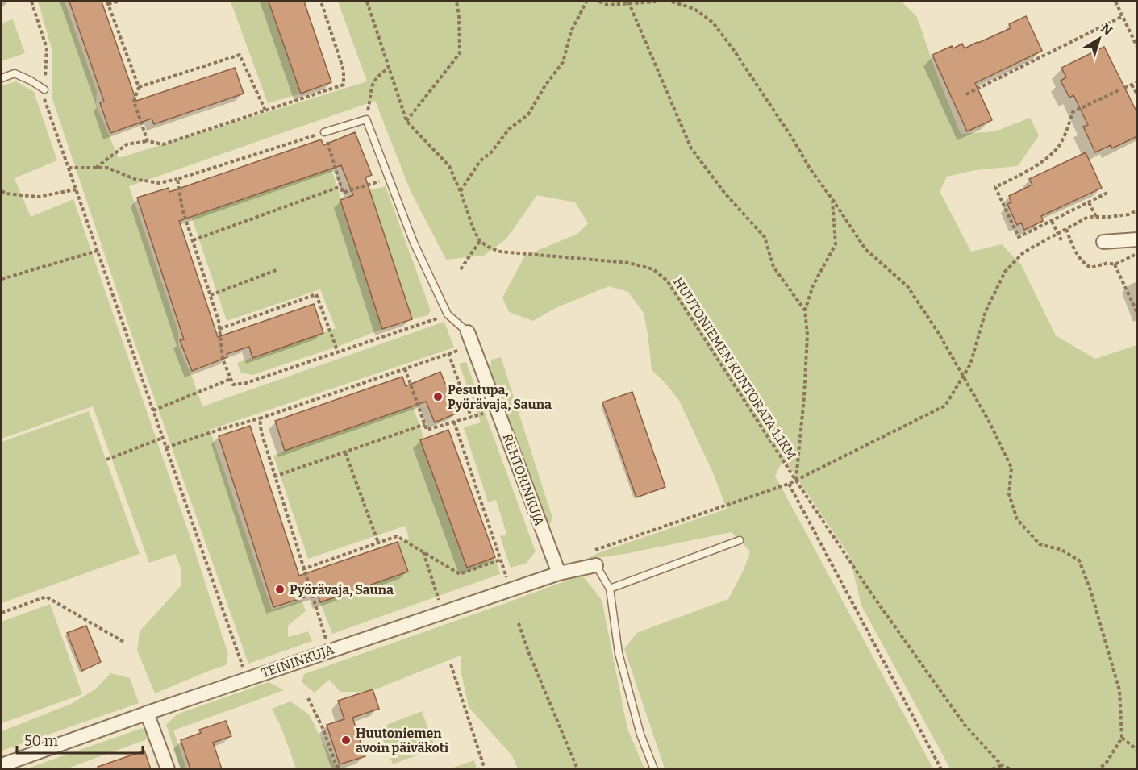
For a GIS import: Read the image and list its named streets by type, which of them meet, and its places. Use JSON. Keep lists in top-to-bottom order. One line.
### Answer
{"streets":{"street":["REHTORINKUJA","TEININKUJA"],"path":["HUUTONIEMEN KUNTORATA 1,1KM"]},"crossings":[["REHTORINKUJA","TEININKUJA"]],"places":["Pesutupa, Pyörävaja, Sauna","Pyörävaja, Sauna","Huutoniemen avoin päiväkoti"],"scale_bar":"50 m","north":"top right"}
